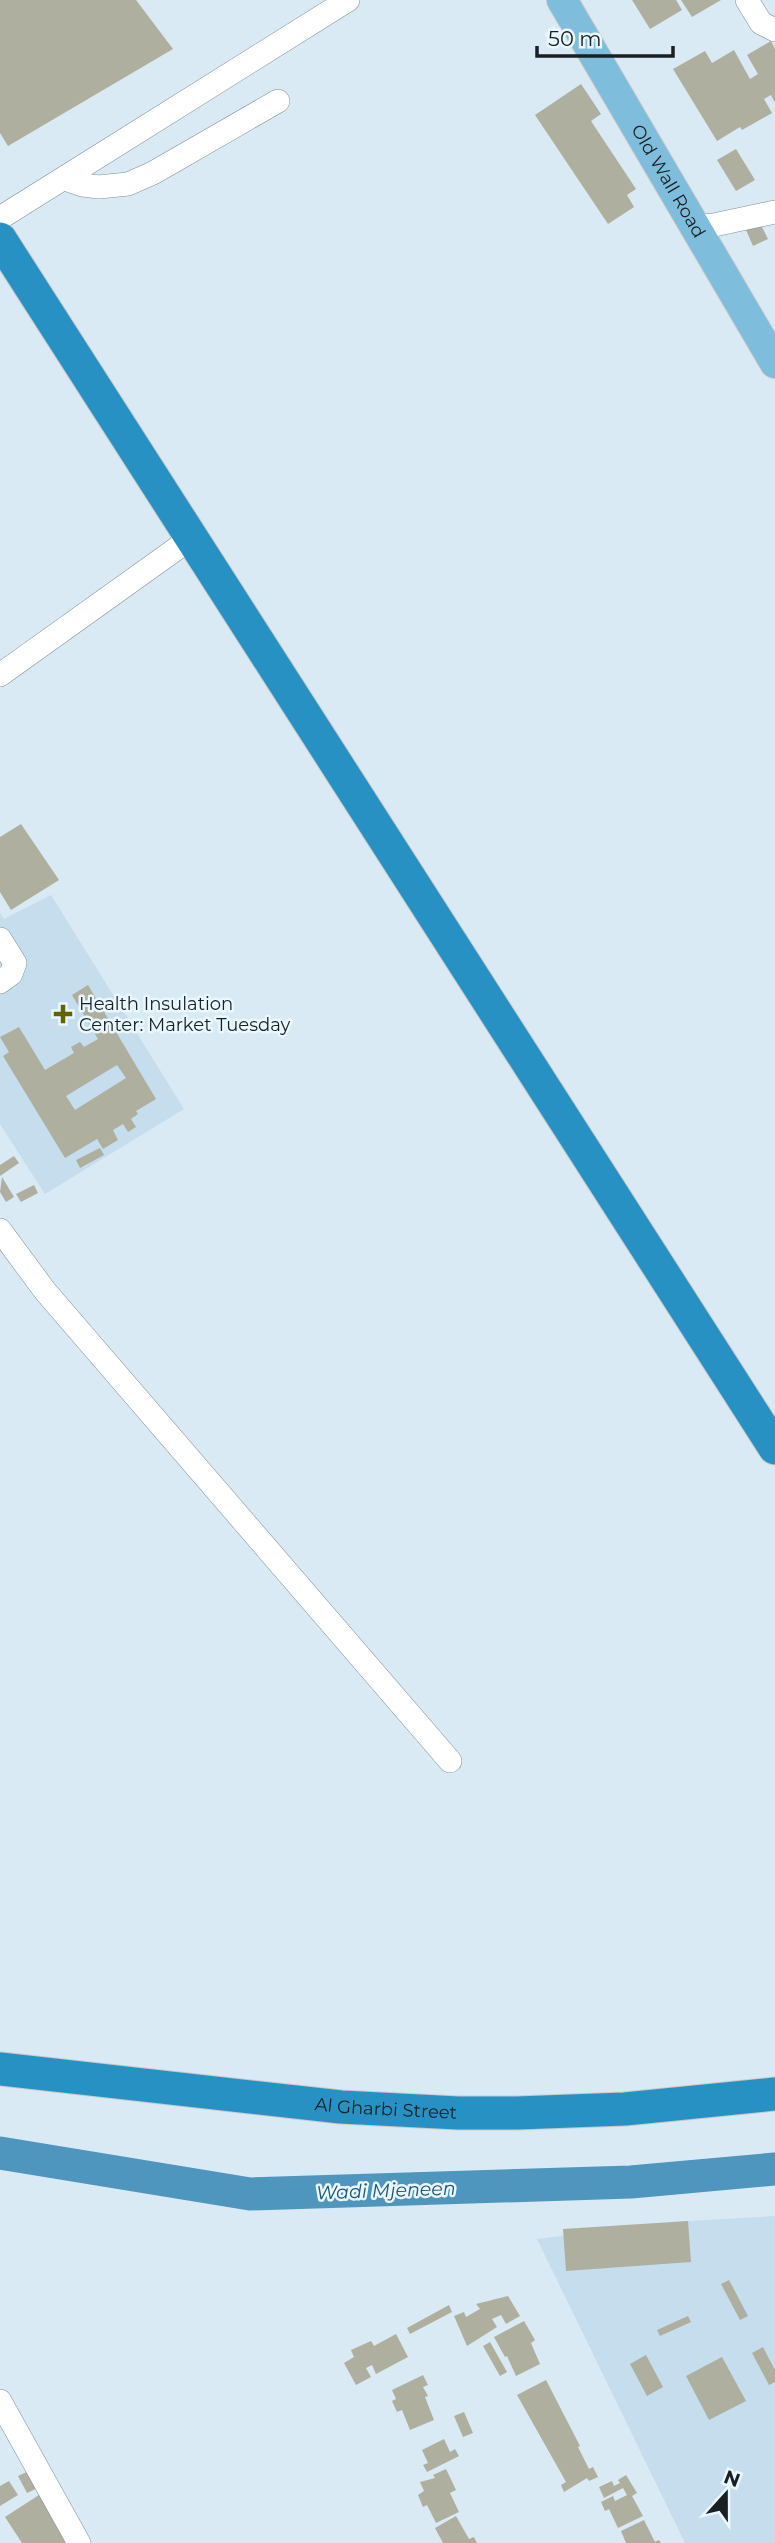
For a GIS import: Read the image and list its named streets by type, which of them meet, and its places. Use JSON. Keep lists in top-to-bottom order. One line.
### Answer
{"streets":{"highway":["Al Gharbi Street"],"main road":["Old Wall Road"]},"water":["Wadi Mjeneen"],"places":{"health":["Health Insulation Center: Market Tuesday"]},"scale_bar":"50 m","north":"top"}
